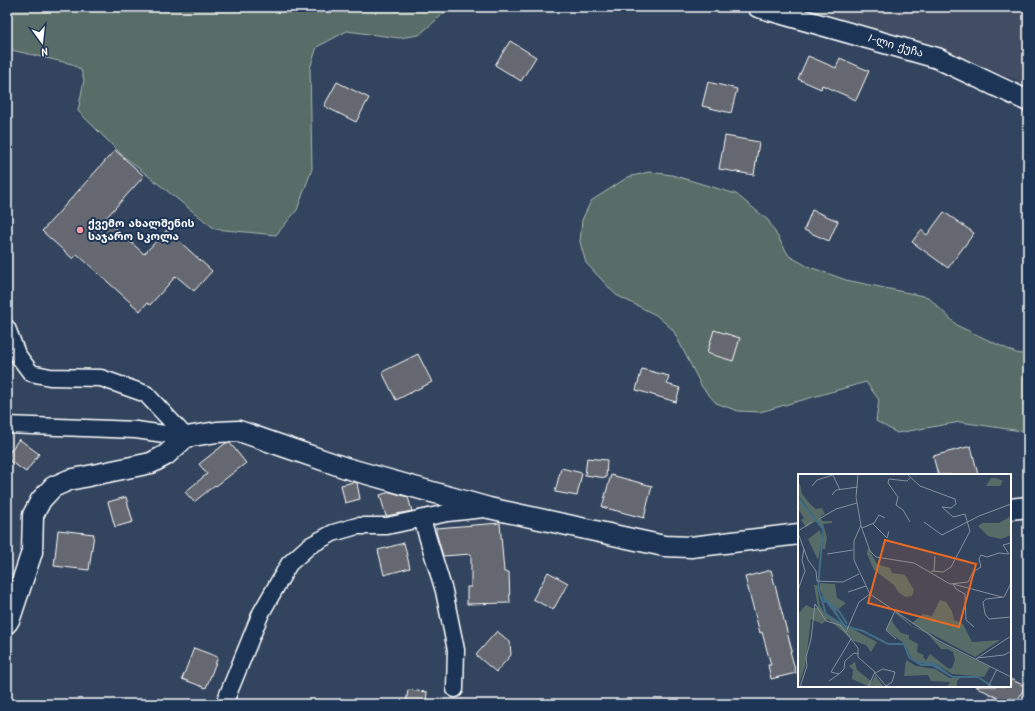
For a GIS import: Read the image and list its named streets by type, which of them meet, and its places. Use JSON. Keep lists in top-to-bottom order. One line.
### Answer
{"streets":{"street":["1-ლი ქუჩა"]},"places":["ქვემო ახალშენის საჯარო სკოლა"],"north":"bottom"}
